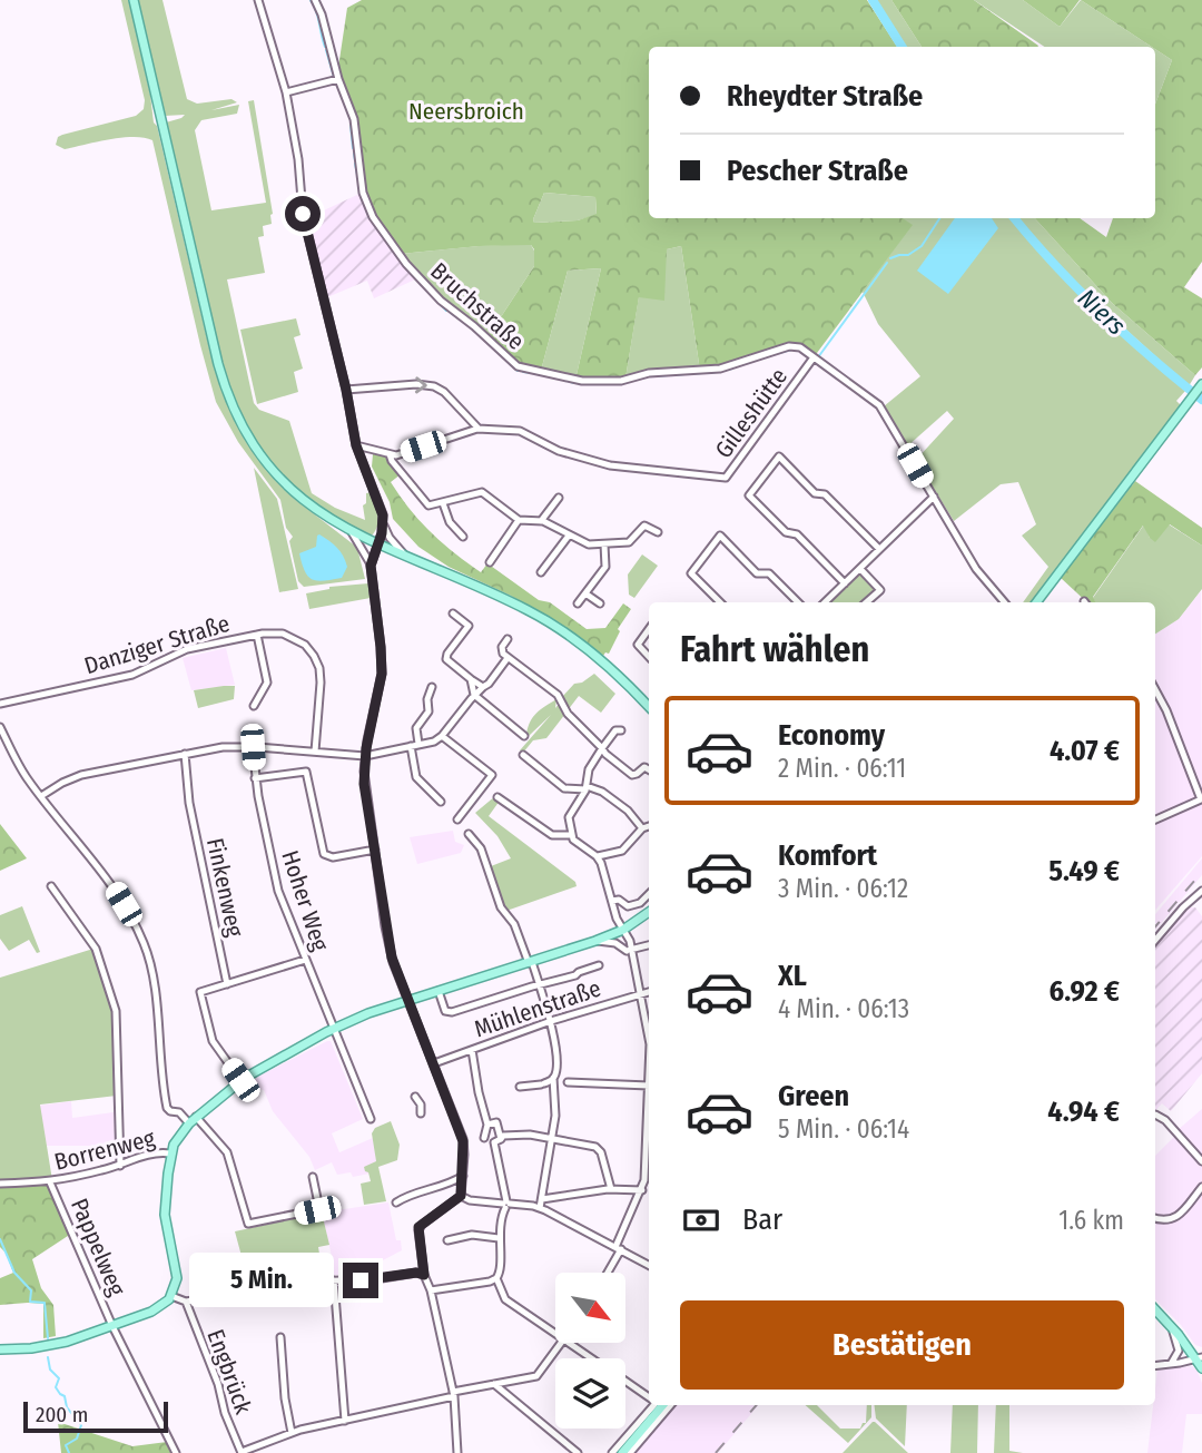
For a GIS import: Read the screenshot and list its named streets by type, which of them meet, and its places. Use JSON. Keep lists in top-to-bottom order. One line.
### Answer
{"streets":{"street":["Bruchstraße","Gilleshütte","Danziger Straße","Finkenweg","Hoher Weg","Mühlenstraße","Borrenweg","Pappelweg","Engbrück"]},"crossings":[["Bruchstraße","Gilleshütte"],["Borrenweg","Pappelweg"]],"water":["Niers"],"parks":["Neersbroich"],"scale_bar":"200 m","north":"bottom right","page":{"banner":["Rheydter Straße","Pescher Straße"],"heading":"Fahrt wählen","list":[{"name":"Economy","note":"2 Min. · 06:11","value":"4.07 €"},{"name":"Komfort","note":"3 Min. · 06:12","value":"5.49 €"},{"name":"XL","note":"4 Min. · 06:13","value":"6.92 €"},{"name":"Green","note":"5 Min. · 06:14","value":"4.94 €"}],"pay":["Bar","1.6 km"],"bubble":"5 Min.","buttons":"Bestätigen","scale":"200 m"}}
